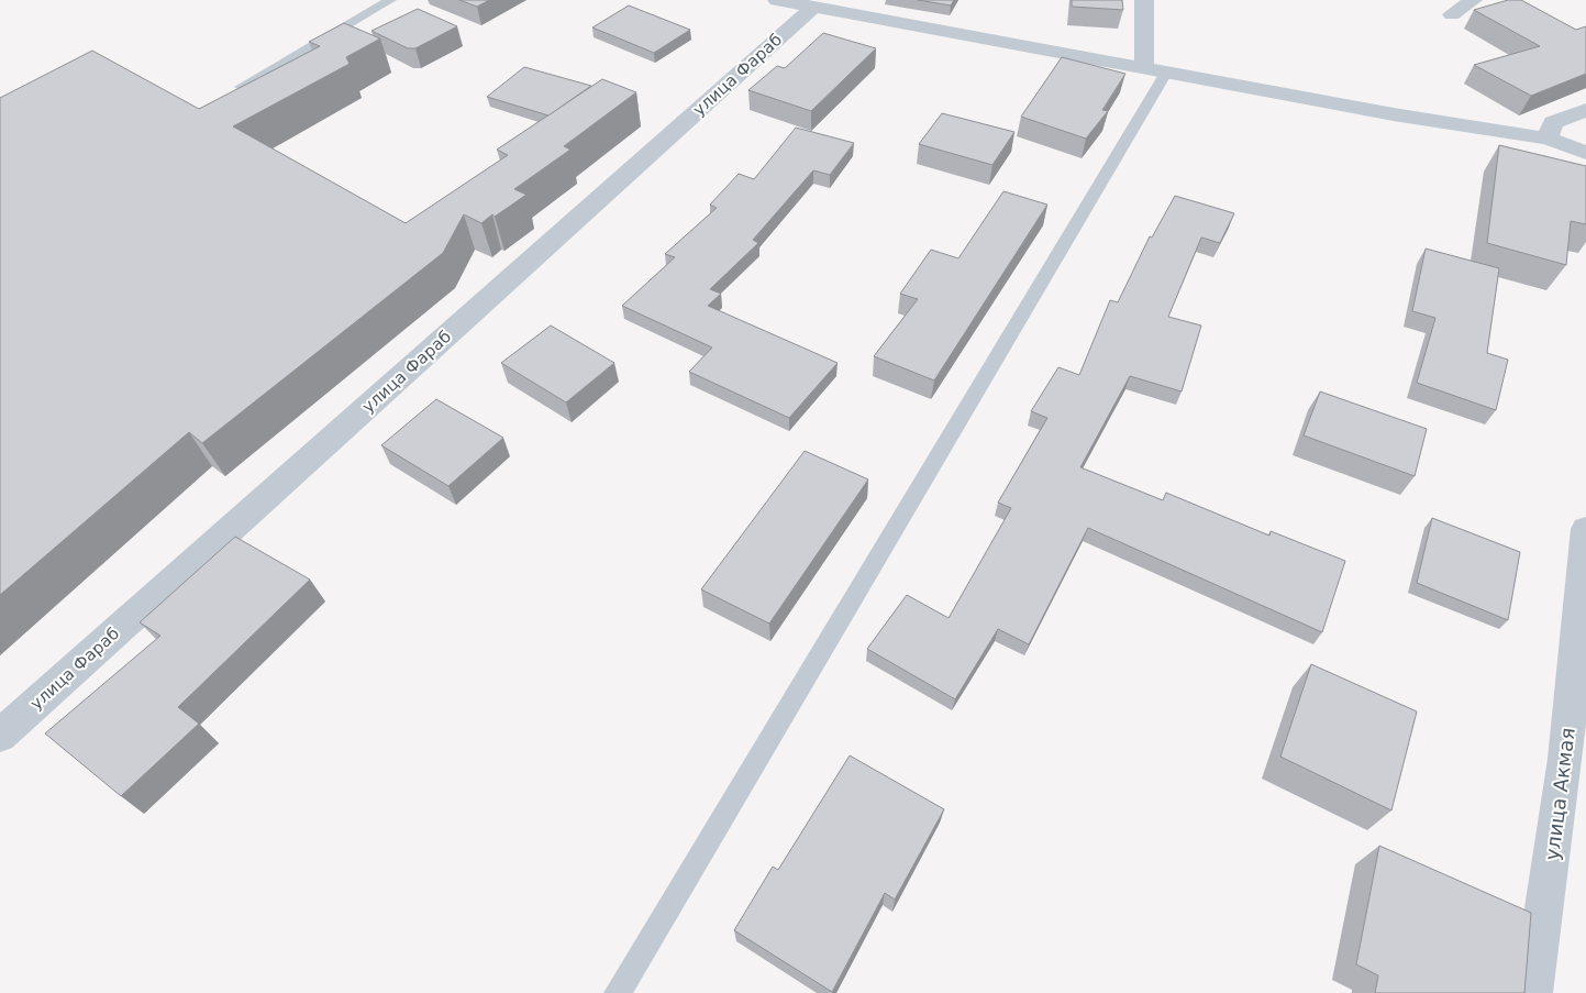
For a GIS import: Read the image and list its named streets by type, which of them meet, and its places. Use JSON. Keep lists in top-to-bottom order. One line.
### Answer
{"streets":{"street":["улица Фараб","улица Акмая"]}}
